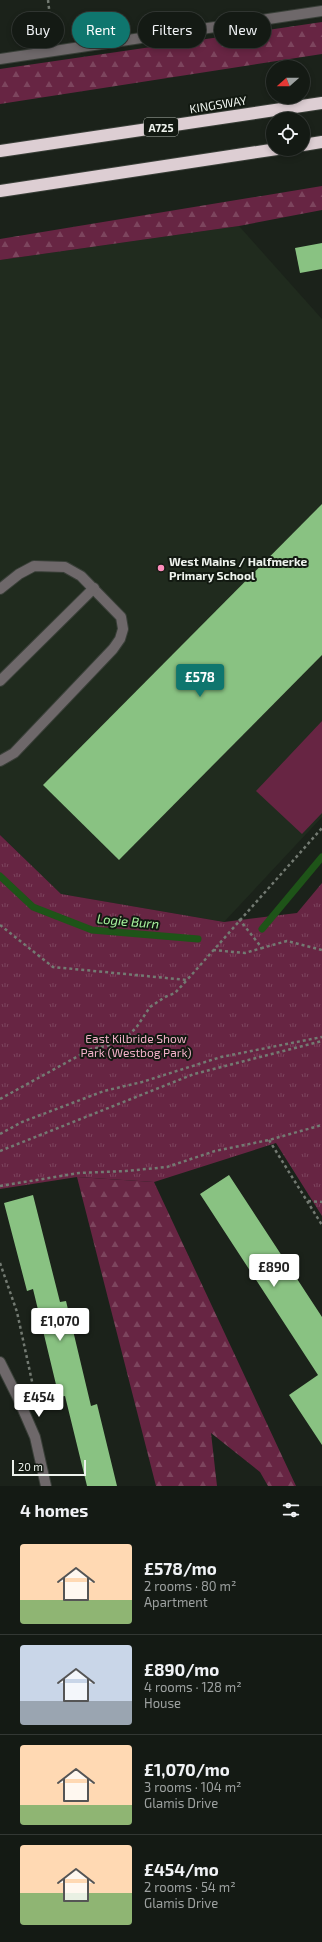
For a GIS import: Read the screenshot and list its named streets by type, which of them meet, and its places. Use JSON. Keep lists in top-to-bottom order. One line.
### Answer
{"streets":{"highway":["KINGSWAY","A725"]},"water":["Logie Burn"],"parks":["East Kilbride Show Park (Westbog Park)"],"places":["West Mains / Halfmerke Primary School"],"scale_bar":"20 m","north":"left","page":{"chip":["Buy","Rent","Filters","New"],"price":["£578","£890","£1,070","£454"],"scale":"20 m","heading":"4 homes","list":[{"name":"£578/mo","note":"2 rooms · 80 m² · Apartment"},{"name":"£890/mo","note":"4 rooms · 128 m² · House"},{"name":"£1,070/mo","note":"3 rooms · 104 m² · Glamis Drive"},{"name":"£454/mo","note":"2 rooms · 54 m² · Glamis Drive"}]}}
